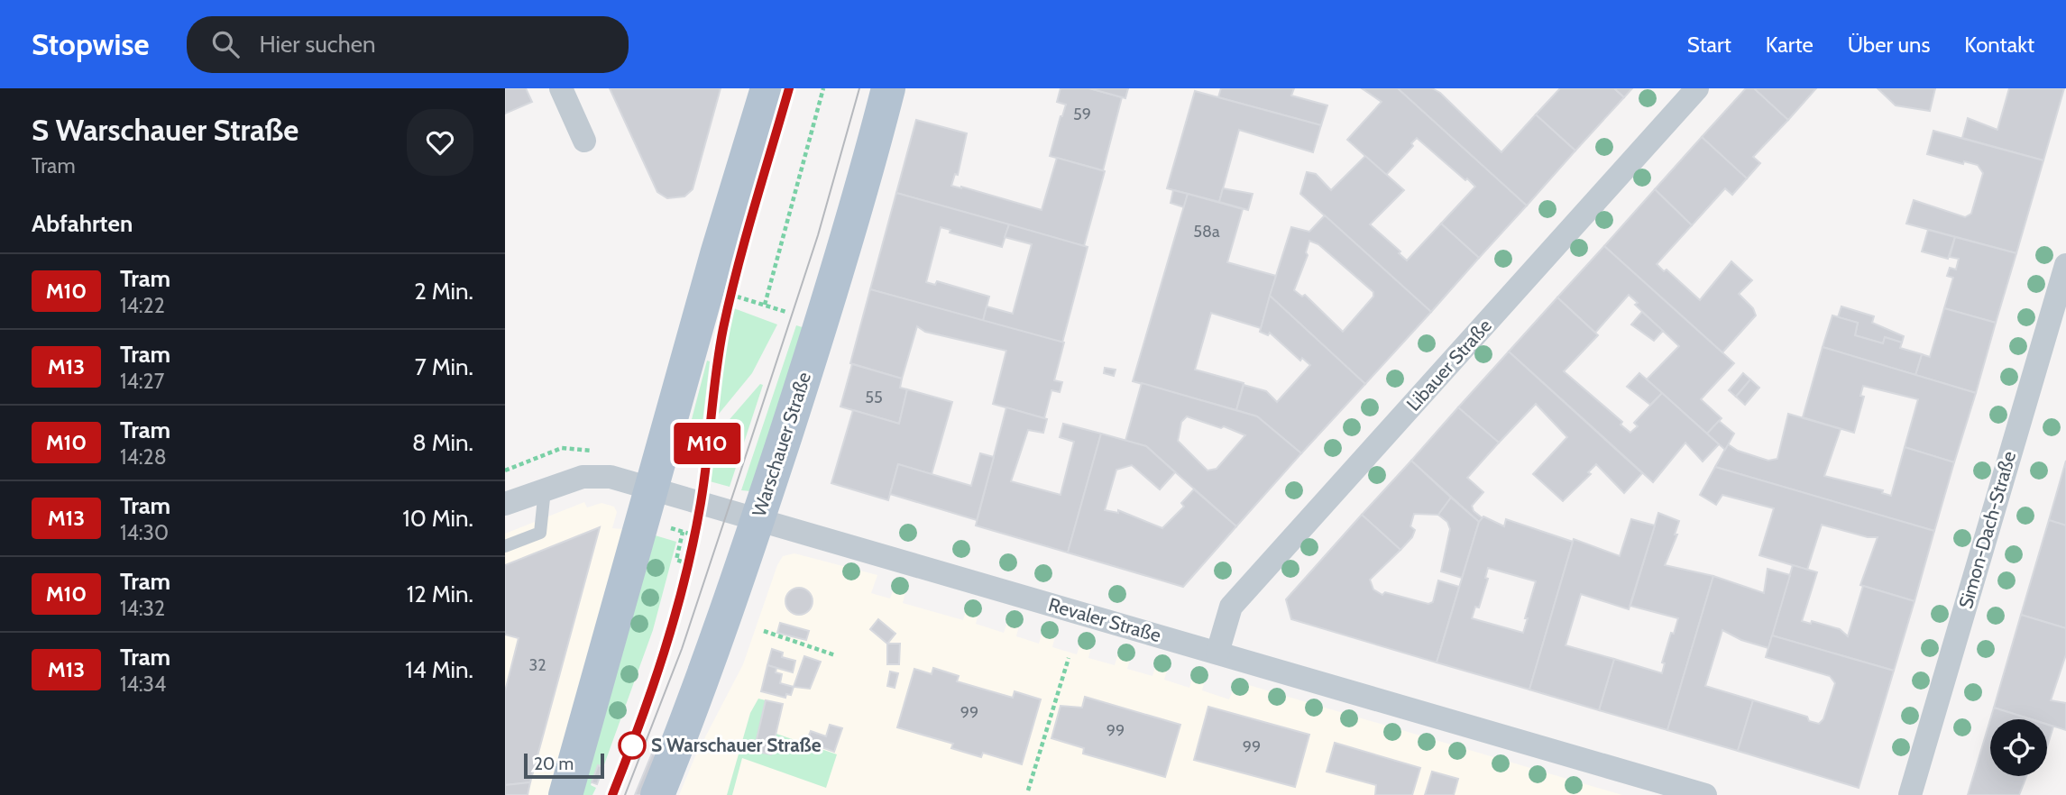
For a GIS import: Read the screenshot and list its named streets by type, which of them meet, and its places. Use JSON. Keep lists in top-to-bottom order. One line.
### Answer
{"streets":{"main road":["Warschauer Straße"],"street":["Libauer Straße","Simon-Dach-Straße","Revaler Straße"]},"crossings":[["Libauer Straße","Revaler Straße"],["Warschauer Straße","Revaler Straße"]],"places":["S Warschauer Straße"],"lines":["tram line M10"],"house_numbers":["59","58a","55","32","99","99","99"],"scale_bar":"20 m","page":{"header":"Stopwise","search":"Hier suchen","nav":["Start","Karte","Über uns","Kontakt"],"heading":[["S Warschauer Straße","Tram"],"Abfahrten"],"on_map":"M10","list":[{"mark":"M10","name":"Tram","note":"14:22","value":"2 Min."},{"mark":"M13","name":"Tram","note":"14:27","value":"7 Min."},{"mark":"M10","name":"Tram","note":"14:28","value":"8 Min."},{"mark":"M13","name":"Tram","note":"14:30","value":"10 Min."},{"mark":"M10","name":"Tram","note":"14:32","value":"12 Min."},{"mark":"M13","name":"Tram","note":"14:34","value":"14 Min."}],"scale":"20 m"}}
